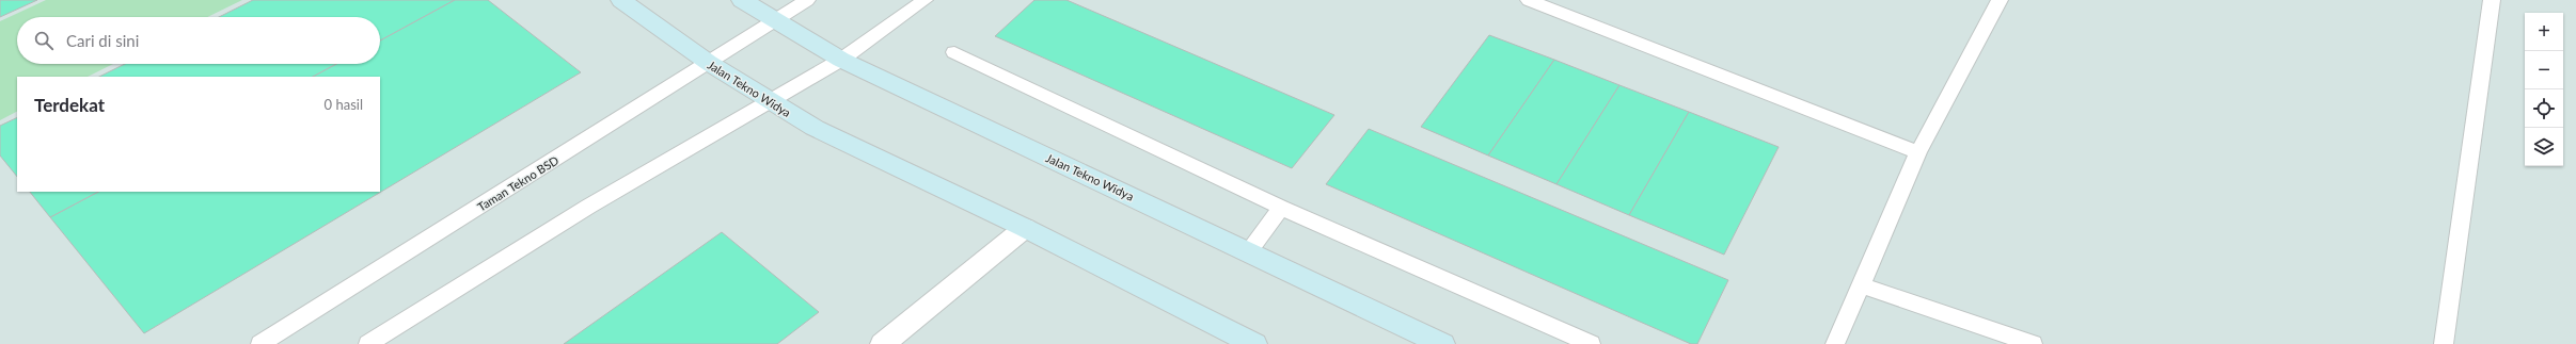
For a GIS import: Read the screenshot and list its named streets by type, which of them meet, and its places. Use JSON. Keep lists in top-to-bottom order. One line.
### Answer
{"streets":{"main road":["Jalan Tekno Widya"],"lane":["Taman Tekno BSD"]},"crossings":[["Jalan Tekno Widya","Taman Tekno BSD"]],"page":{"map_buttons":["+","−"],"search":"Cari di sini","heading":["Terdekat","0 hasil"]}}
